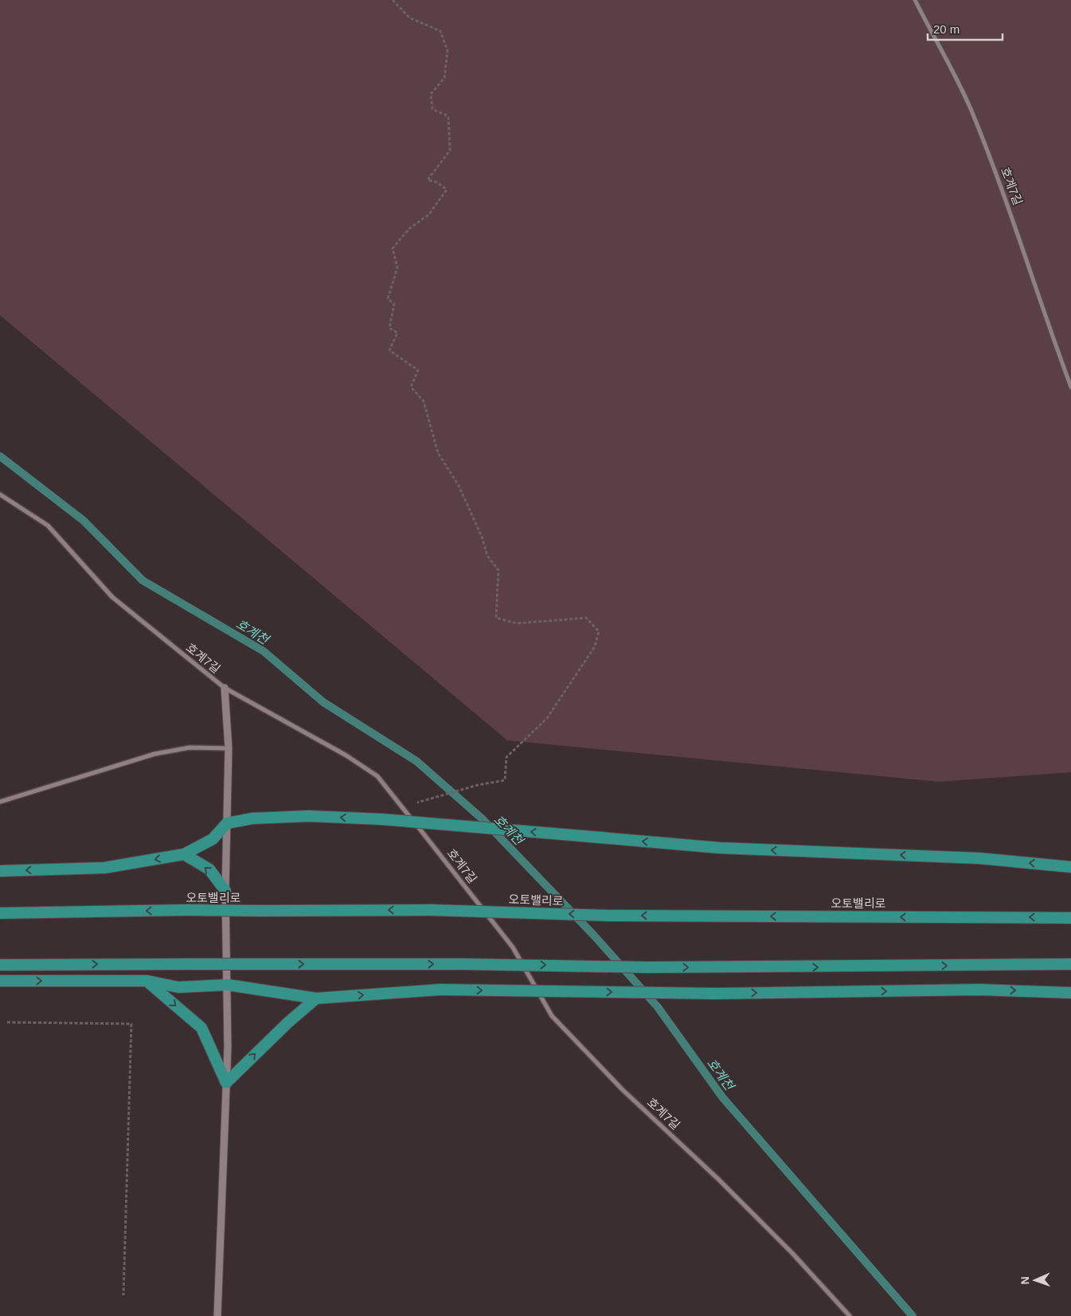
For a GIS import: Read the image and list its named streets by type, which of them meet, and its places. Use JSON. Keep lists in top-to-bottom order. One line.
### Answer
{"streets":{"highway":["오토밸리로"],"street":["호계7길"]},"water":["호계천"],"scale_bar":"20 m","north":"left"}
